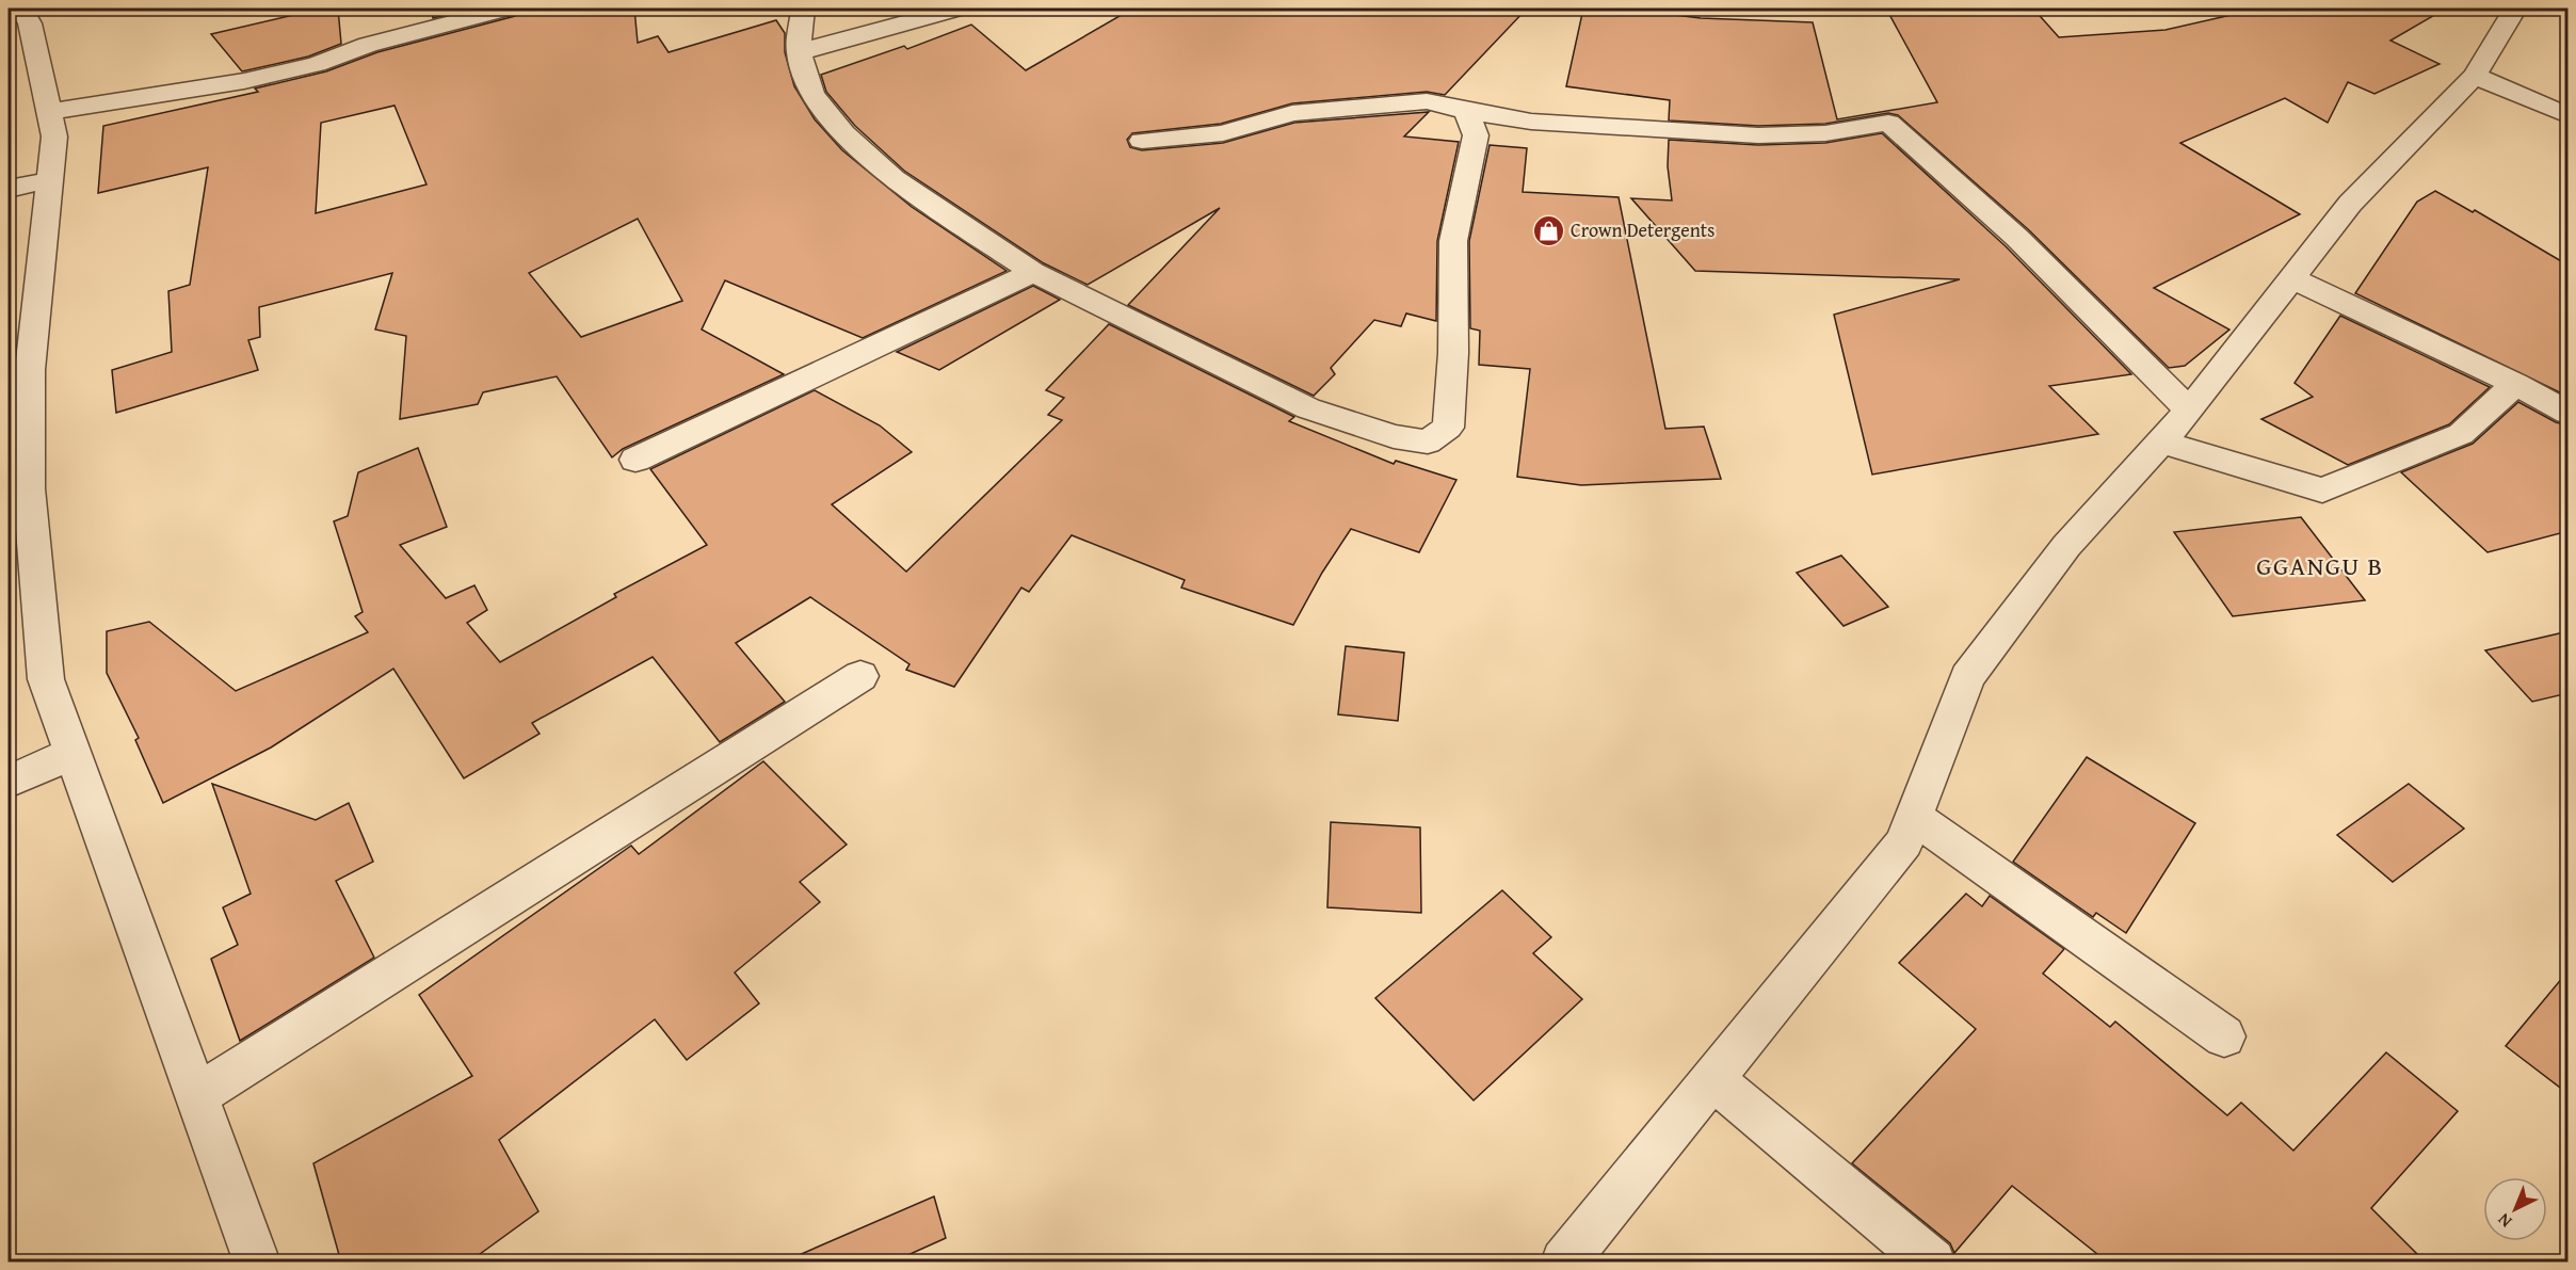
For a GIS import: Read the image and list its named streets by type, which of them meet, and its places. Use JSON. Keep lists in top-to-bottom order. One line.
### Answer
{"districts":["GGANGU B"],"places":{"shop":["Crown Detergents"]},"north":"bottom left"}
